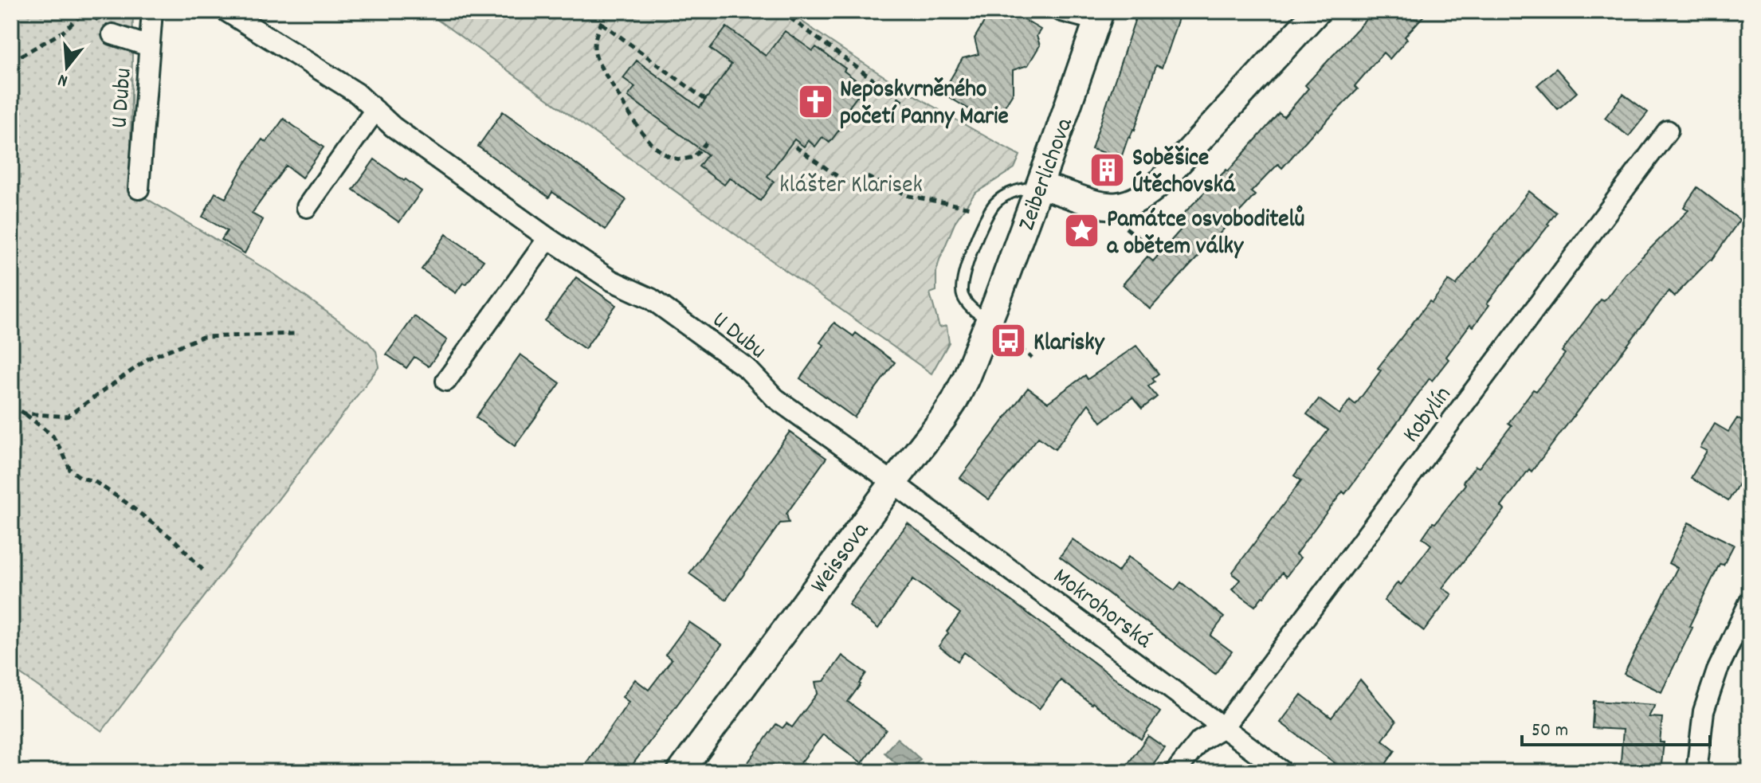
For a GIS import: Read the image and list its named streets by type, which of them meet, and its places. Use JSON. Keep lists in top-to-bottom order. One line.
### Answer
{"streets":{"street":["U Dubu","Zeiberlichova","Kobylín","Weissova","Mokrohorská"]},"crossings":[["U Dubu","Weissova"],["U Dubu","Mokrohorská"],["Zeiberlichova","Weissova"],["Kobylín","Mokrohorská"],["Weissova","Mokrohorská"]],"parks":["klášter Klarisek"],"places":{"church":["Neposkvrněného početí Panny Marie"],"building":["Soběšice Útěchovská"],"place":["Památce osvoboditelů a obětem války"],"bus stop":["Klarisky"]},"scale_bar":"50 m","north":"bottom"}
